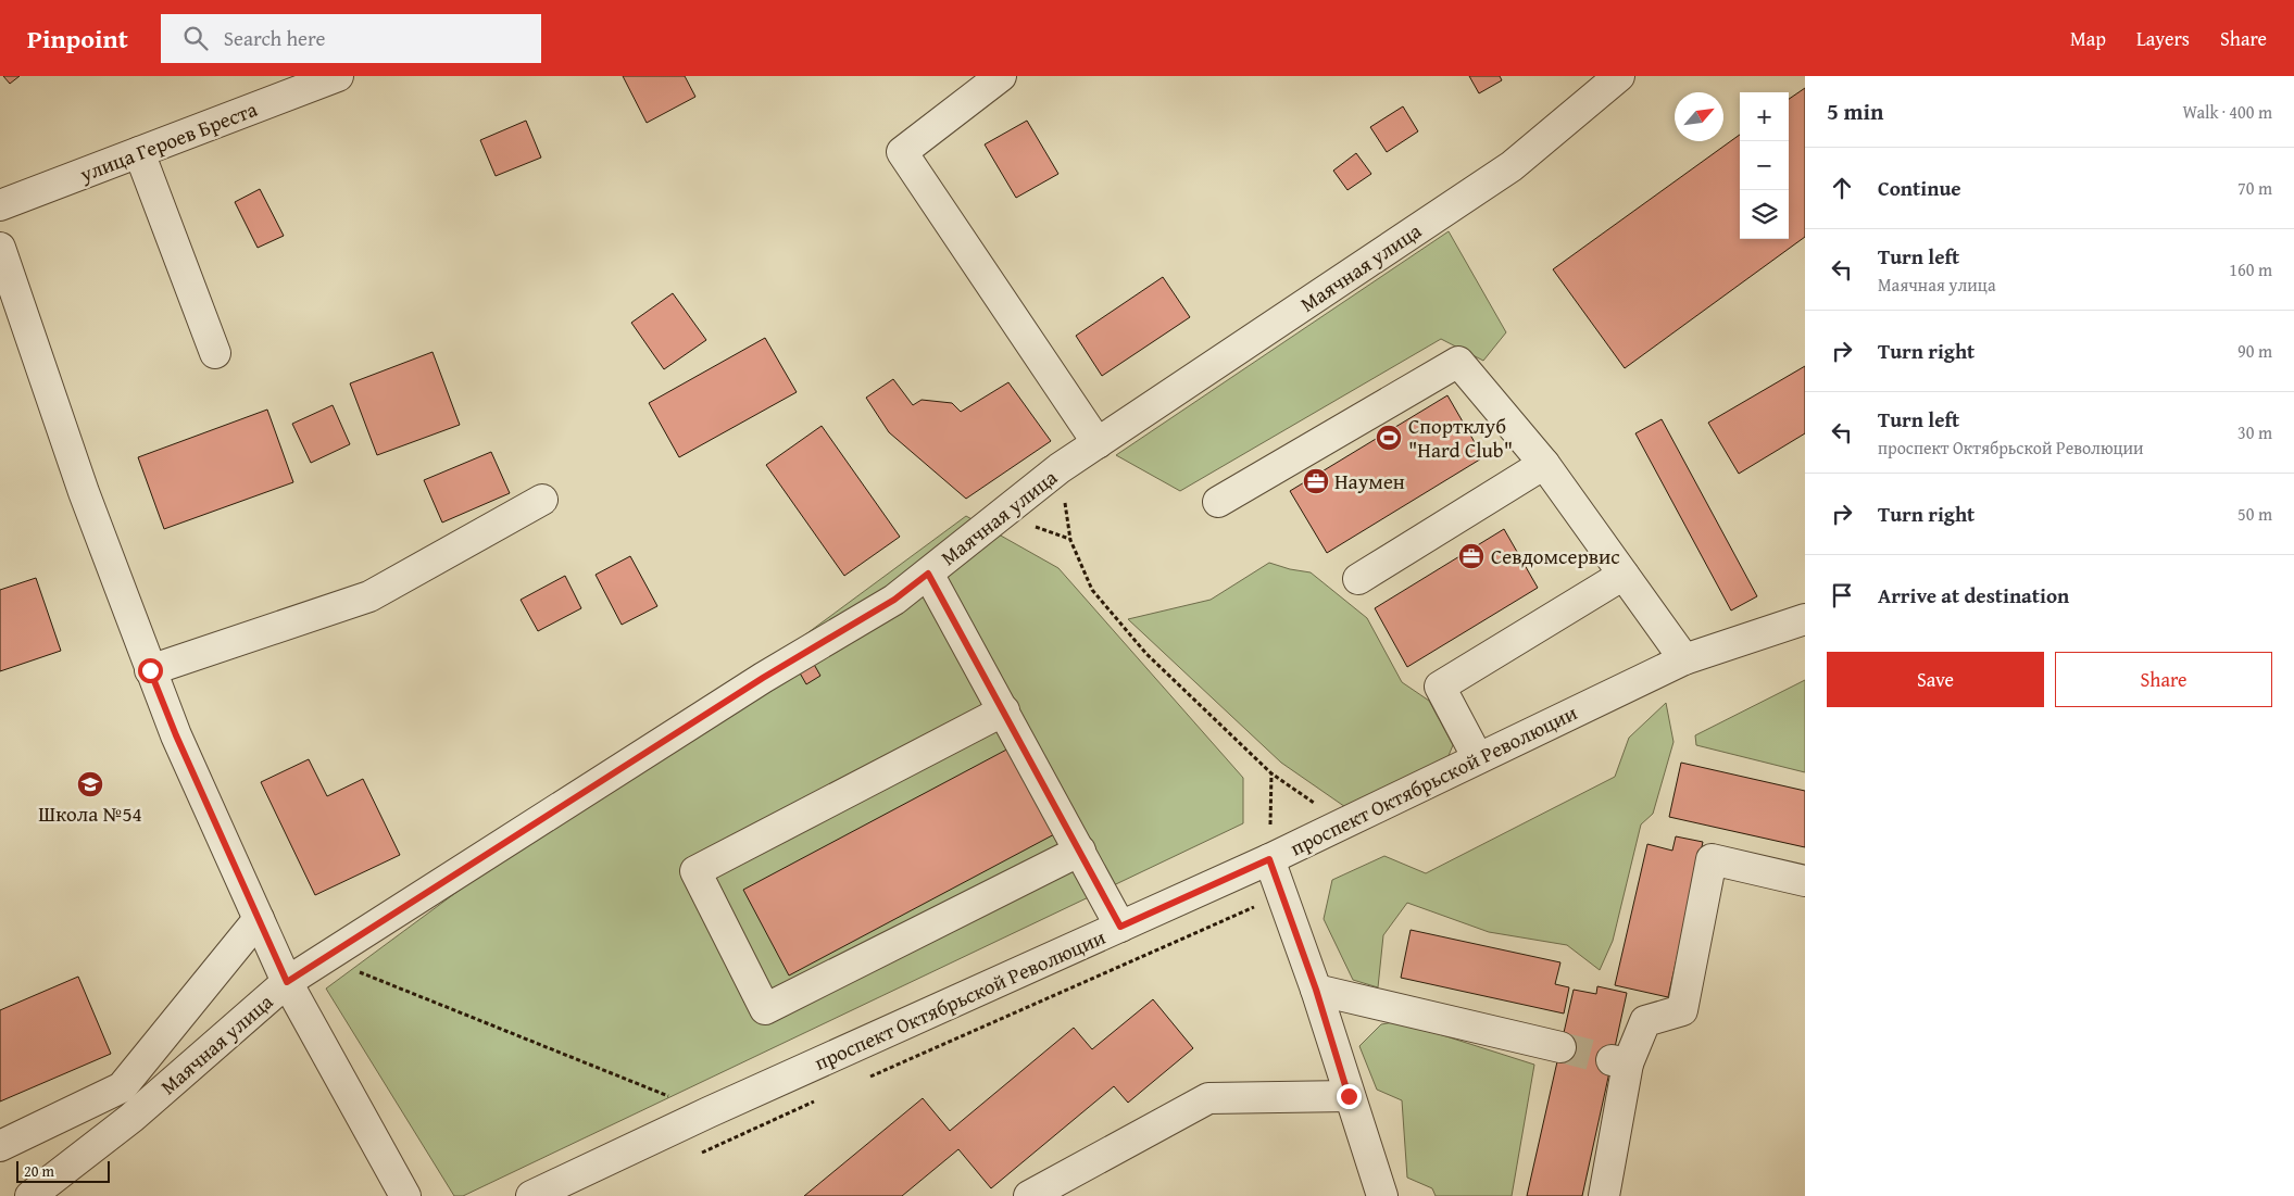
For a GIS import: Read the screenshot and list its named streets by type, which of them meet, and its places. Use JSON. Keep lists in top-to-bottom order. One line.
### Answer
{"streets":{"street":["улица Героев Бреста","Маячная улица","проспект Октябрьской Революции"]},"places":{"sports":["Спортклуб \"Hard Club\""],"office":["Наумен","Севдомсервис"],"school or university":["Школа №54"]},"scale_bar":"20 m","north":"top right","page":{"header":"Pinpoint","search":"Search here","nav":["Map","Layers","Share"],"heading":["5 min","Walk · 400 m"],"map_buttons":["+","−"],"list":[["Continue","70 m"],["Turn left","Маячная улица","160 m"],["Turn right","90 m"],["Turn left","проспект Октябрьской Революции","30 m"],["Turn right","50 m"],"Arrive at destination"],"buttons":["Save","Share"],"scale":"20 m"}}
